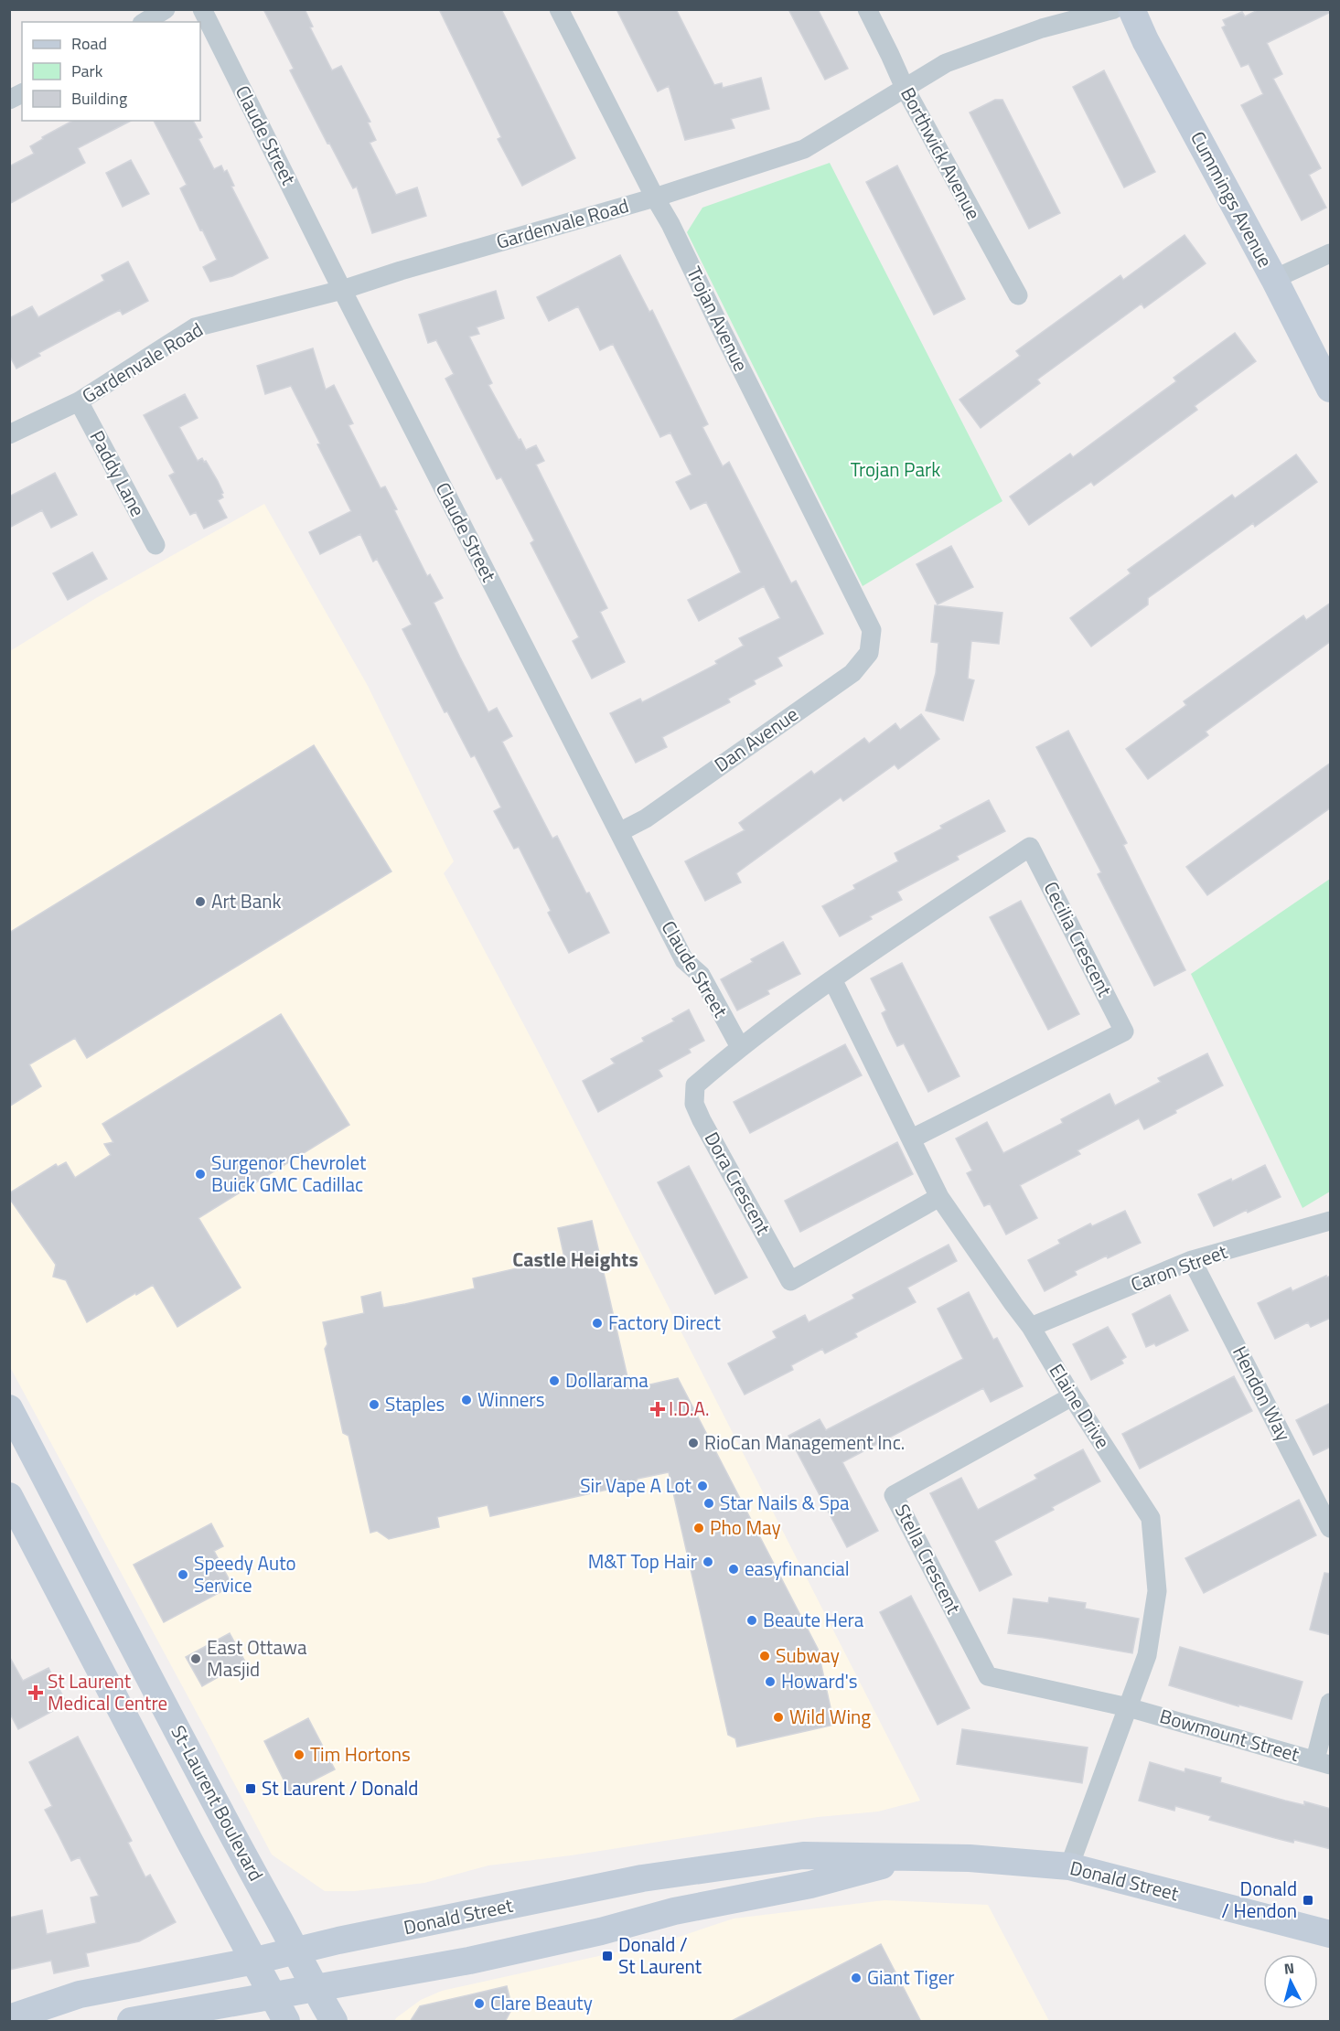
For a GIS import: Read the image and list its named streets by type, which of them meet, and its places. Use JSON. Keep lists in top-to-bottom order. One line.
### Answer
{"streets":{"street":["Claude Street","Borthwick Avenue","Cummings Avenue","Gardenvale Road","Trojan Avenue","Paddy Lane","Dan Avenue","Cecilia Crescent","Dora Crescent","Caron Street","Hendon Way","Elaine Drive","Stella Crescent","Bowmount Street","St-Laurent Boulevard","Donald Street"]},"crossings":[["Claude Street","Gardenvale Road"],["Claude Street","Dan Avenue"],["Claude Street","Dora Crescent"],["Borthwick Avenue","Gardenvale Road"],["Gardenvale Road","Trojan Avenue"],["Gardenvale Road","Paddy Lane"],["Trojan Avenue","Dan Avenue"],["Cecilia Crescent","Dora Crescent"],["Cecilia Crescent","Elaine Drive"],["Dora Crescent","Elaine Drive"],["Caron Street","Hendon Way"],["Caron Street","Elaine Drive"],["Elaine Drive","Stella Crescent"],["Elaine Drive","Bowmount Street"],["Elaine Drive","Donald Street"],["Stella Crescent","Bowmount Street"],["St-Laurent Boulevard","Donald Street"]],"districts":["Castle Heights"],"parks":["Trojan Park"],"places":{"other":["Art Bank","Surgenor Chevrolet Buick GMC Cadillac","Factory Direct","Dollarama","Winners","Staples","RioCan Management Inc.","Sir Vape A Lot","Star Nails & Spa","Pho May","M&T Top Hair","easyfinancial","Speedy Auto Service","Beaute Hera","Subway","East Ottawa Masjid","Howard's","Wild Wing","Tim Hortons","Giant Tiger","Clare Beauty"],"health":["I.D.A.","St Laurent Medical Centre"],"transit":["St Laurent / Donald","Donald / Hendon","Donald / St Laurent"]},"legend":["Road","Park","Building"],"north":"top"}
